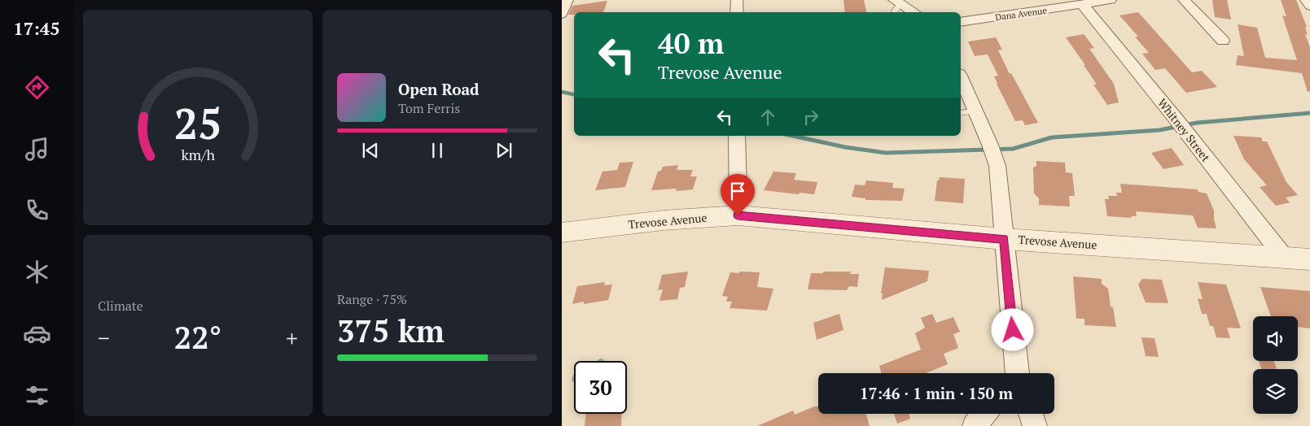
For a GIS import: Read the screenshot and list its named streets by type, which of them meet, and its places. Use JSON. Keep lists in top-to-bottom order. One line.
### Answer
{"streets":{"street":["Dana Avenue","Whitney Street","Trevose Avenue"]},"crossings":[["Dana Avenue","Whitney Street"],["Whitney Street","Trevose Avenue"]],"page":{"tabs":"17:45","turn":["40 m","Trevose Avenue"],"song":["Open Road","Tom Ferris"],"tile":["Climate",["Range · 75%","375 km"]],"heat":["−","22°","+"],"limit":"30","trip":"17:46 · 1 min · 150 m","gauge":["25","km/h"]}}
